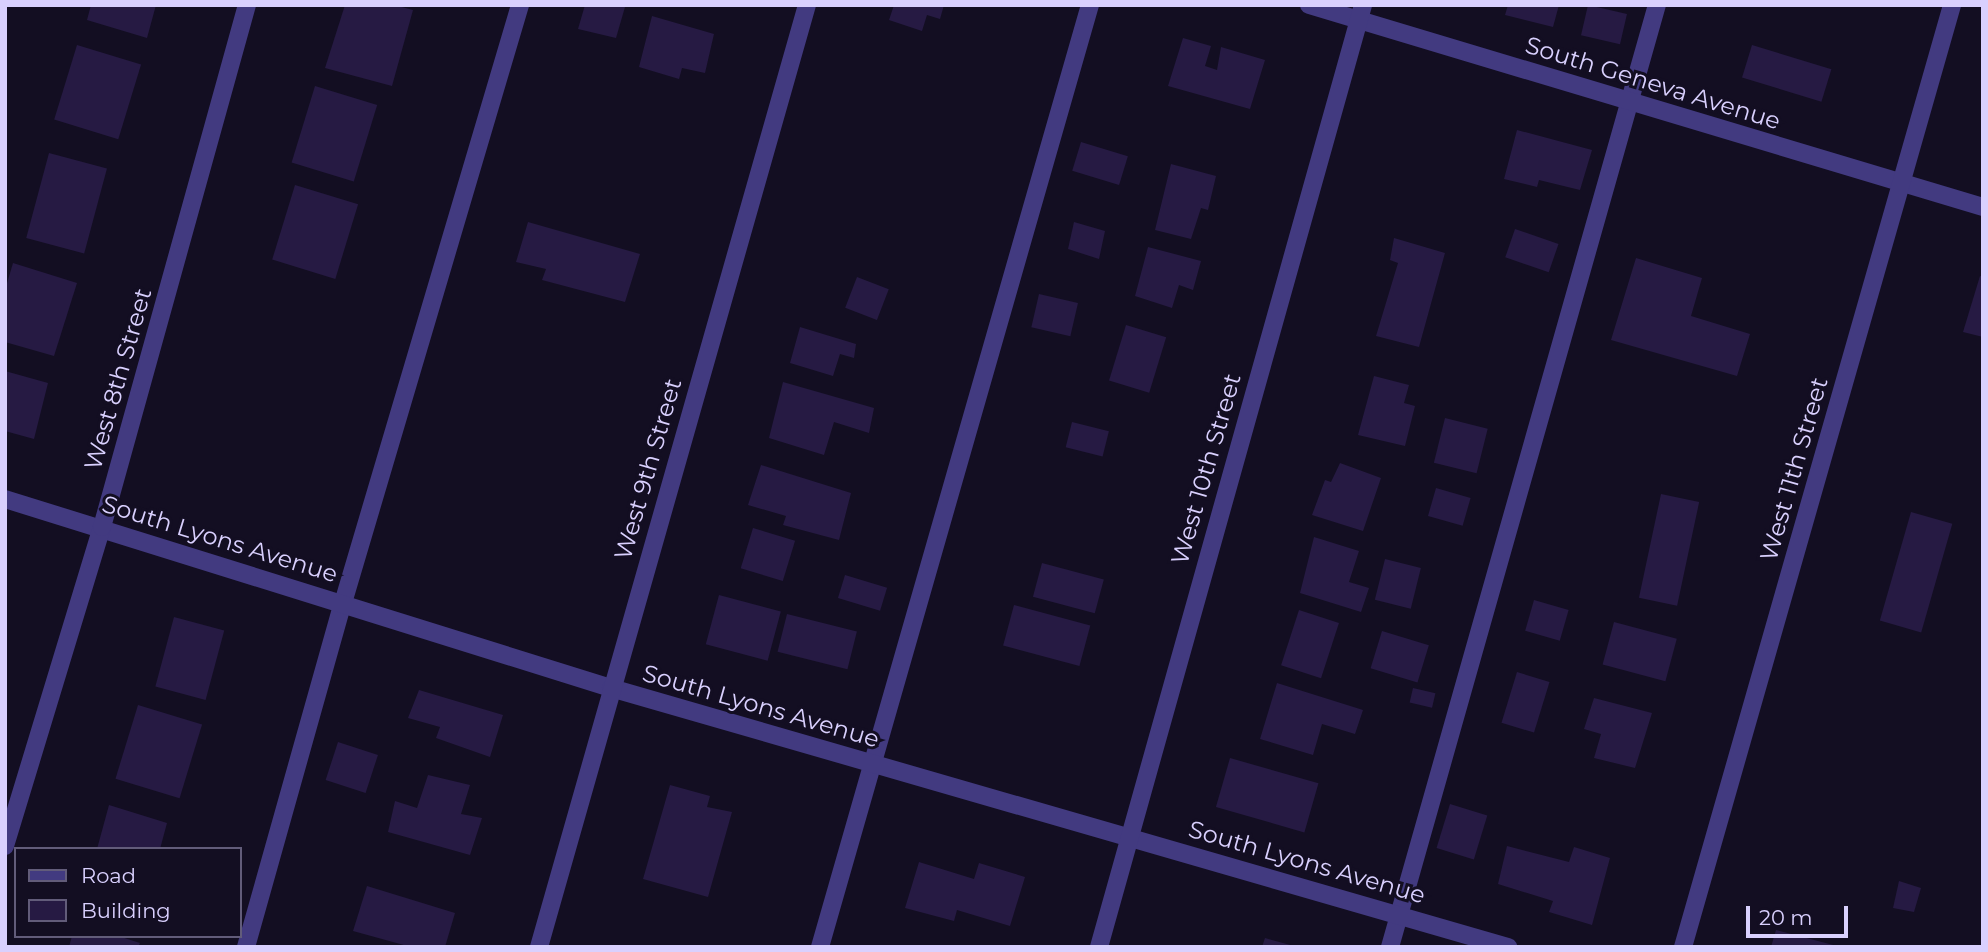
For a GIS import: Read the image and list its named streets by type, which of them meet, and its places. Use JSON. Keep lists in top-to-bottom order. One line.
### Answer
{"streets":{"street":["South Geneva Avenue","West 8th Street","West 9th Street","West 10th Street","West 11th Street","South Lyons Avenue"]},"crossings":[["South Geneva Avenue","West 10th Street"],["South Geneva Avenue","West 11th Street"],["West 8th Street","South Lyons Avenue"],["West 9th Street","South Lyons Avenue"],["West 10th Street","South Lyons Avenue"]],"legend":["Road","Building"],"scale_bar":"20 m"}
